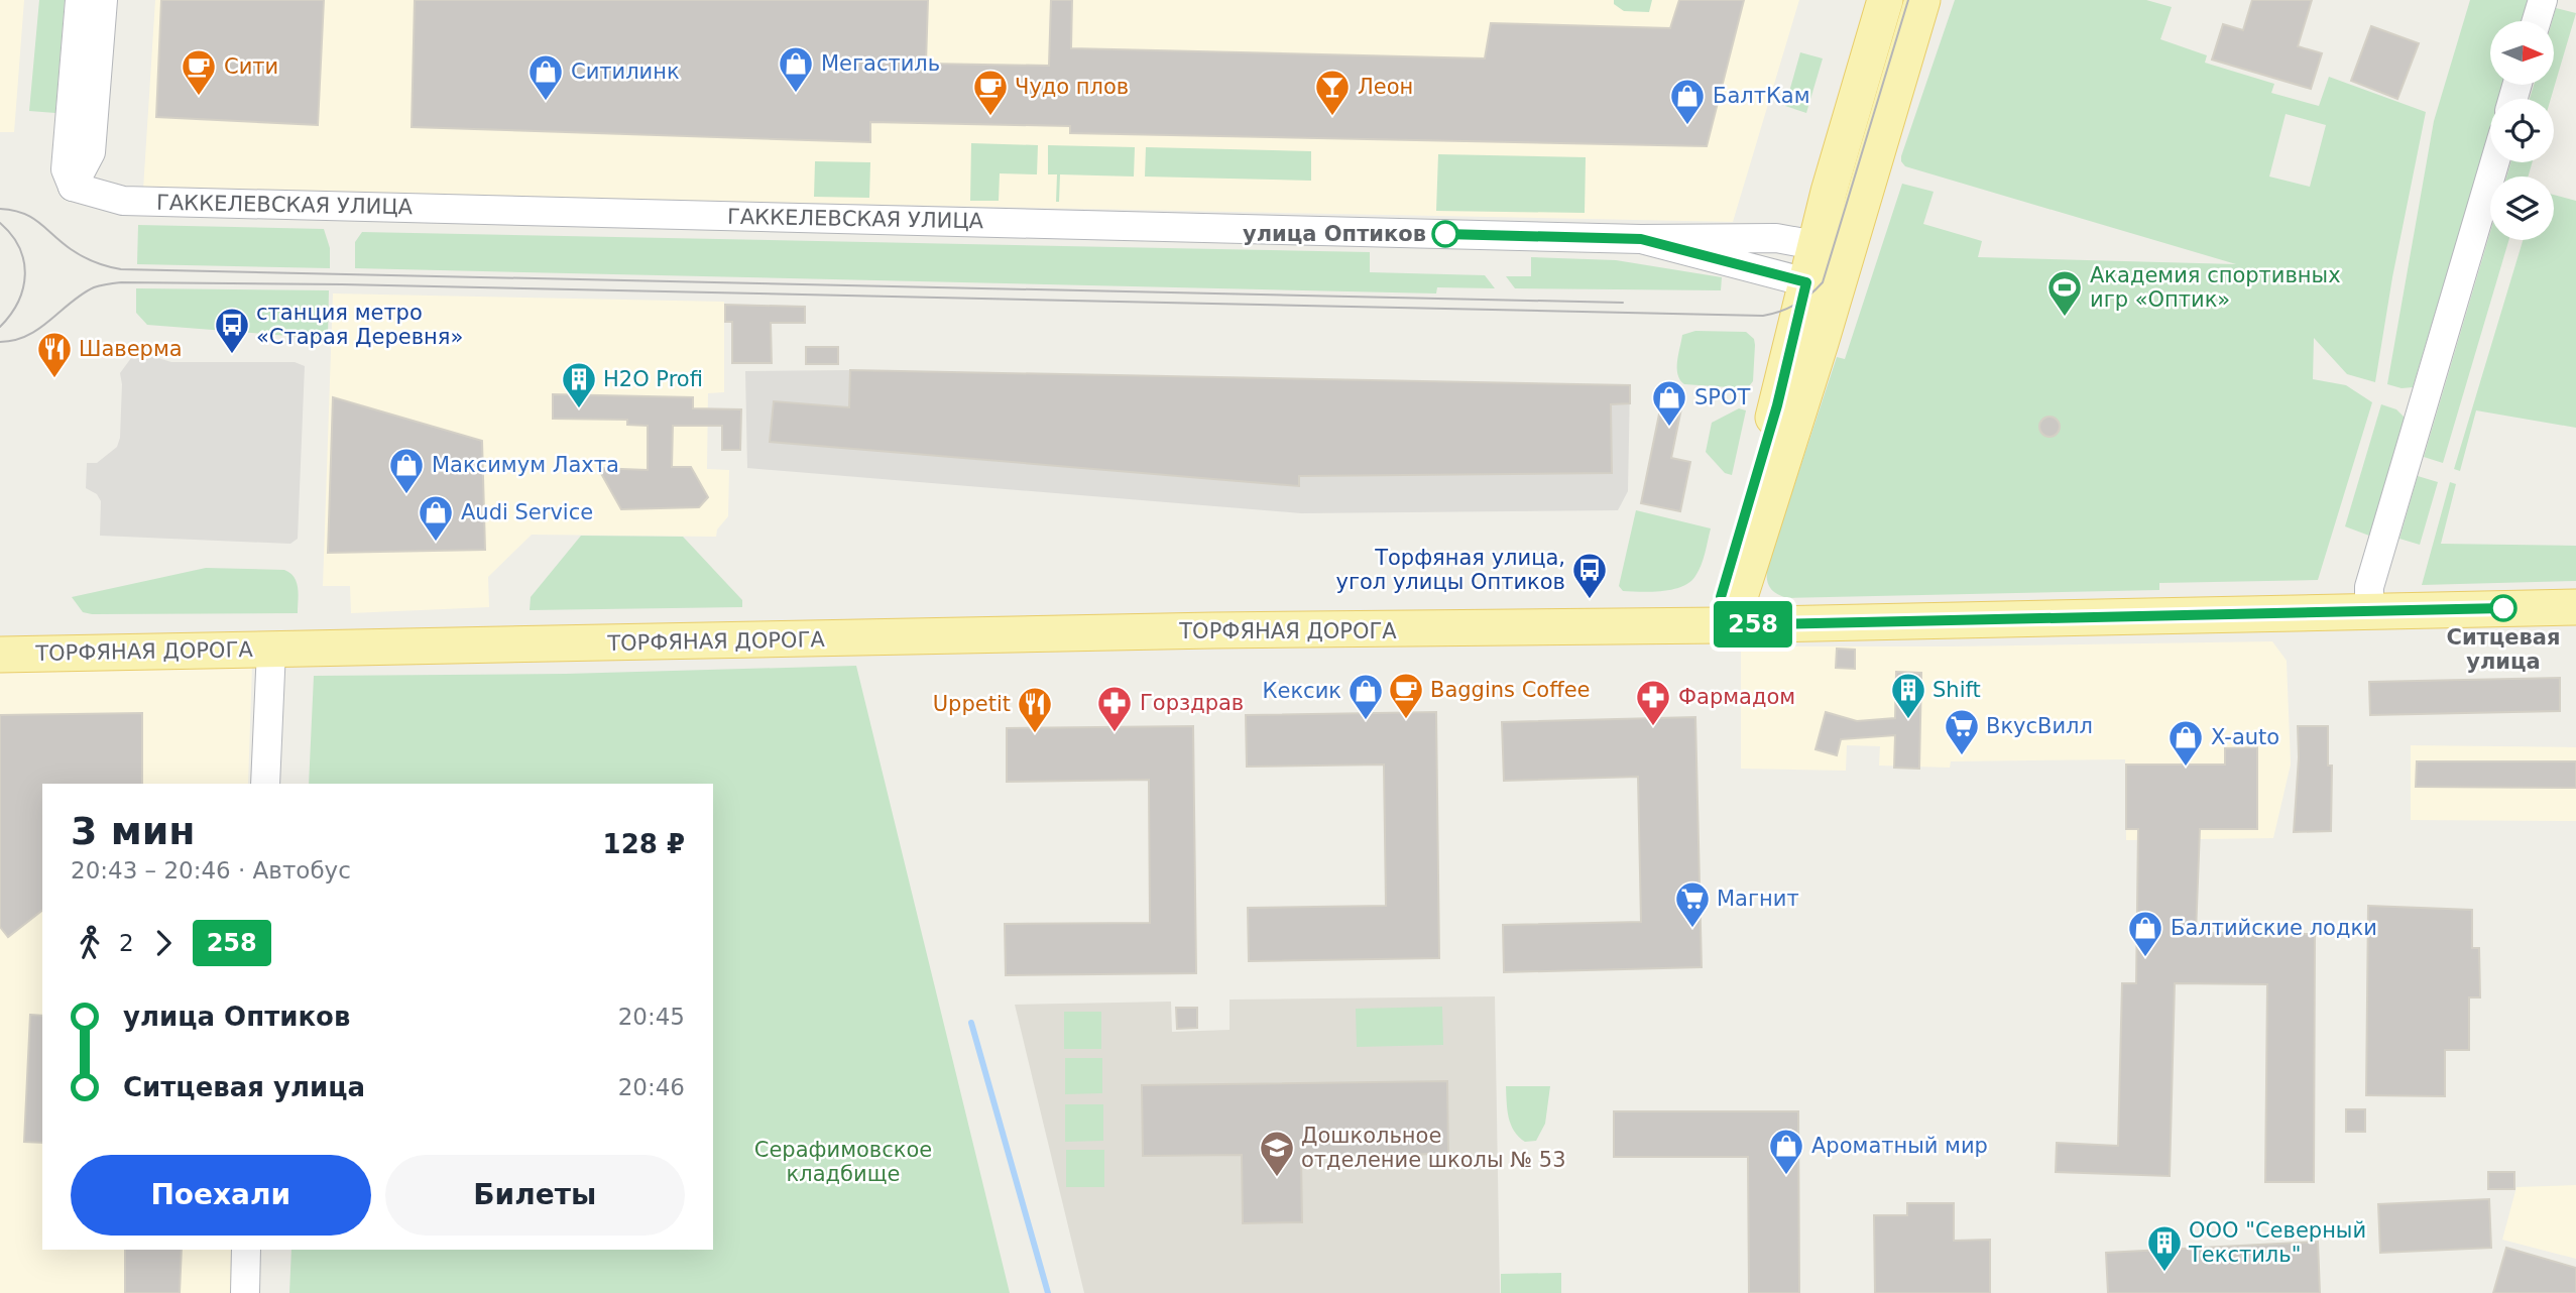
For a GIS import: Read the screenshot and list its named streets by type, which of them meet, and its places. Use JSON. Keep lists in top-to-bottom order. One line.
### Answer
{"streets":{"main road":["ТОРФЯНАЯ ДОРОГА"],"street":["ГАККЕЛЕВСКАЯ УЛИЦА"]},"parks":["Серафимовское кладбище"],"places":{"shop":["Мегастиль","Ситилинк","БалтКам","SPOT","Максимум Лахта","Audi Service","Кексик","X-auto","Балтийские лодки","Ароматный мир"],"cafe":["Сити","Чудо плов","Baggins Coffee"],"bar":["Леон"],"other":["улица Оптиков","Ситцевая улица"],"sports":["Академия спортивных игр «Оптик»"],"bus stop":["станция метро «Старая Деревня»","Торфяная улица, угол улицы Оптиков"],"restaurant":["Шаверма","Uppetit"],"building":["H2O Profi","Shift","ООО \"Северный Текстиль\""],"pharmacy":["Фармадом","Горздрав"],"supermarket":["ВкусВилл","Магнит"],"school or university":["Дошкольное отделение школы № 53"]},"lines":["bus line 258"],"north":"right","page":{"on_map":"258","heading":["3 мин","20:43 – 20:46 · Автобус","128 ₽"],"legs":["2","258"],"list":[{"name":"улица Оптиков","value":"20:45"},{"name":"Ситцевая улица","value":"20:46"}],"buttons":["Поехали","Билеты"]}}
